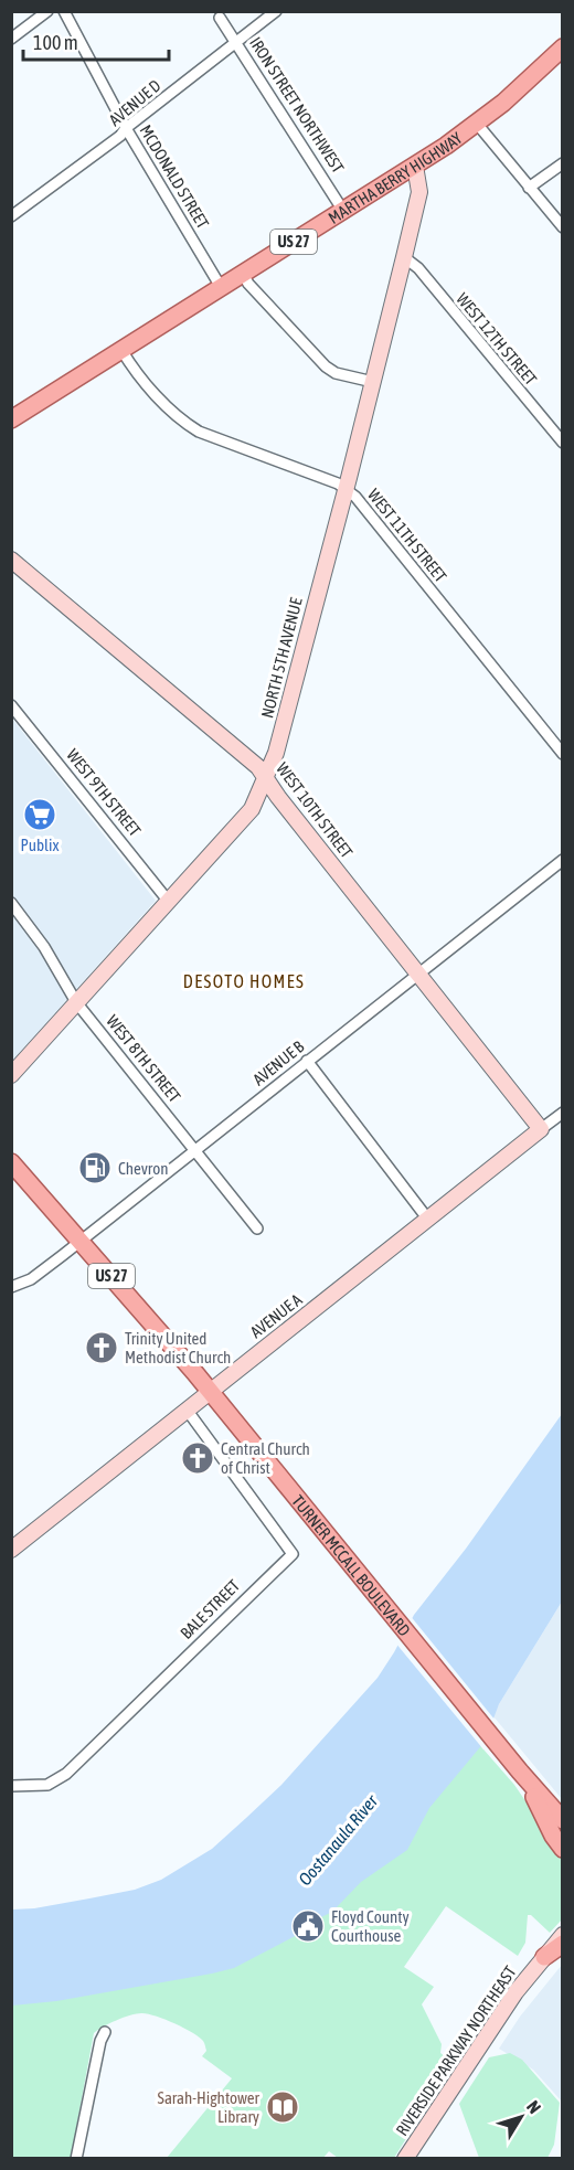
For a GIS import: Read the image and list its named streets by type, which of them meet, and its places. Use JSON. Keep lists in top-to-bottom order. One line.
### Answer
{"streets":{"main road":["MARTHA BERRY HIGHWAY","US 27","TURNER MCCALL BOULEVARD"],"street":["AVENUE D","IRON STREET NORTHWEST","MCDONALD STREET","WEST 12TH STREET","WEST 11TH STREET","NORTH 5TH AVENUE","WEST 9TH STREET","WEST 10TH STREET","WEST 8TH STREET","AVENUE B","AVENUE A","BALE STREET","RIVERSIDE PARKWAY NORTHEAST"]},"crossings":[["AVENUE D","IRON STREET NORTHWEST"],["AVENUE D","MCDONALD STREET"],["IRON STREET NORTHWEST","MARTHA BERRY HIGHWAY"],["MCDONALD STREET","MARTHA BERRY HIGHWAY"],["MARTHA BERRY HIGHWAY","WEST 11TH STREET"],["MARTHA BERRY HIGHWAY","NORTH 5TH AVENUE"],["WEST 12TH STREET","NORTH 5TH AVENUE"],["WEST 11TH STREET","NORTH 5TH AVENUE"],["NORTH 5TH AVENUE","WEST 9TH STREET"],["NORTH 5TH AVENUE","WEST 10TH STREET"],["NORTH 5TH AVENUE","WEST 8TH STREET"],["WEST 10TH STREET","AVENUE B"],["WEST 10TH STREET","AVENUE A"],["WEST 8TH STREET","AVENUE B"],["AVENUE B","TURNER MCCALL BOULEVARD"],["AVENUE A","TURNER MCCALL BOULEVARD"],["AVENUE A","BALE STREET"]],"districts":["DESOTO HOMES"],"water":["Oostanaula River"],"places":{"supermarket":["Publix"],"fuel station":["Chevron"],"church":["Trinity United Methodist Church","Central Church of Christ"],"public building":["Floyd County Courthouse"],"library":["Sarah-Hightower Library"]},"scale_bar":"100 m","north":"top right"}
